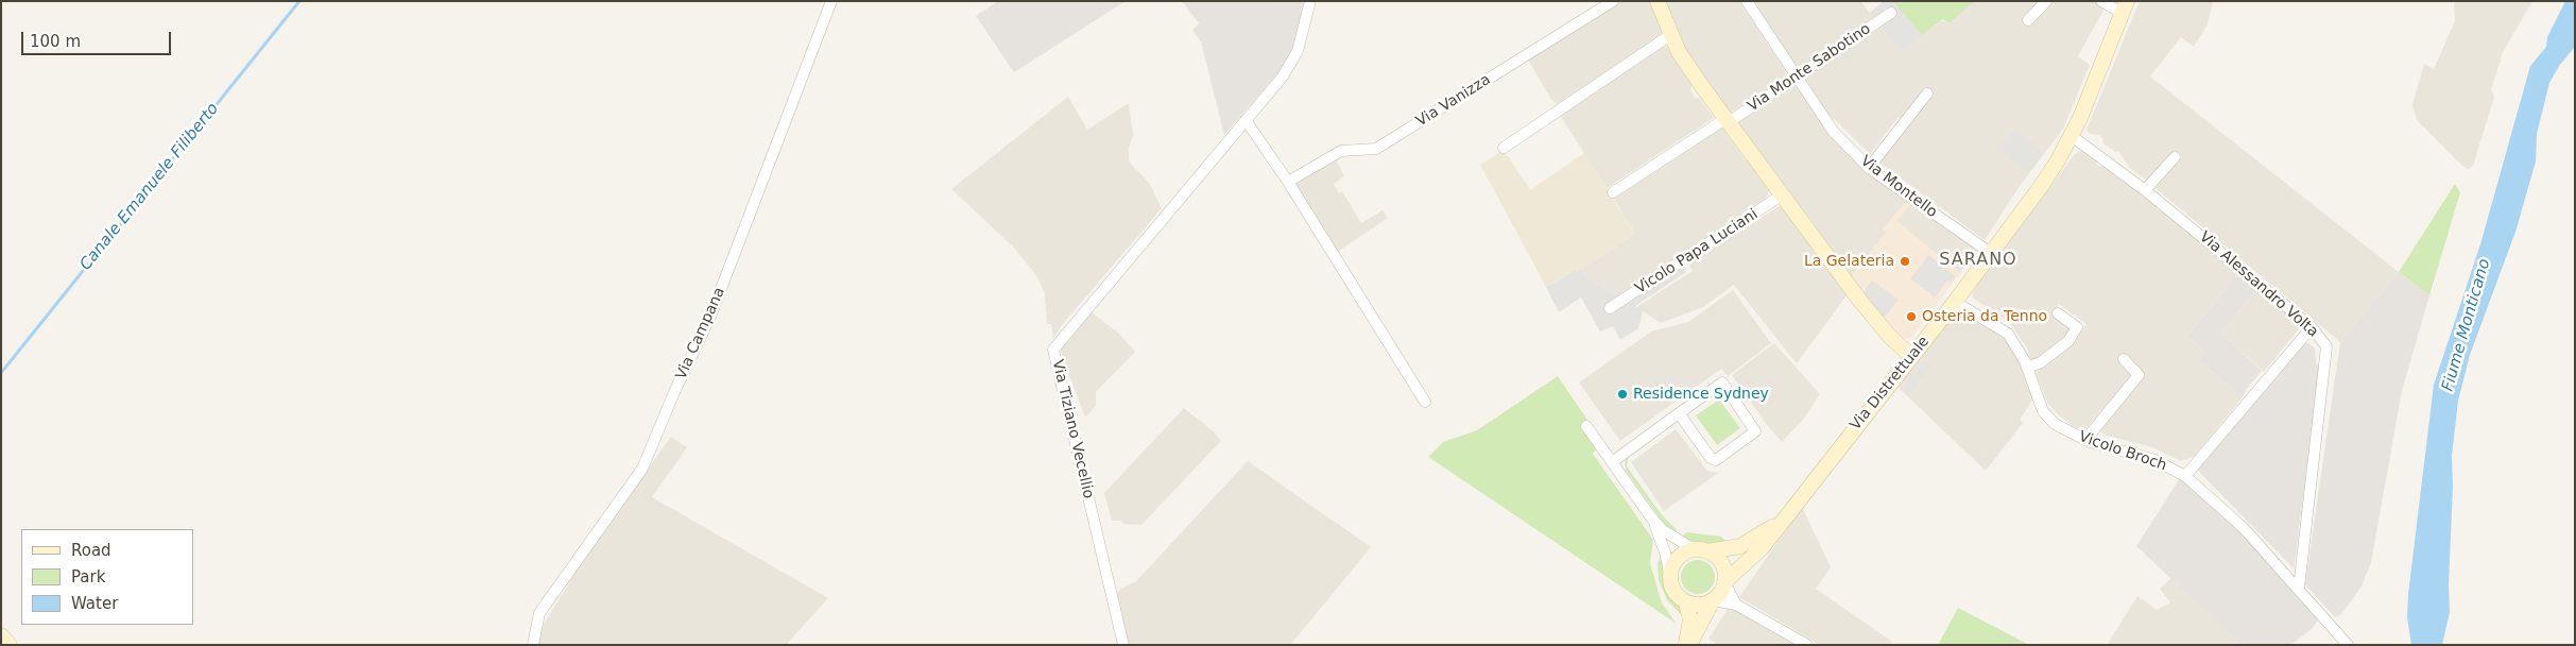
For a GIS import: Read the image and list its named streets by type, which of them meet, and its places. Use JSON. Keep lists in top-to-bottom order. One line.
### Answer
{"streets":{"main road":["Via Distrettuale"],"street":["Via Monte Sabotino","Via Vanizza","Via Montello","Vicolo Papa Luciani","Via Alessandro Volta","Via Campana","Via Tiziano Vecellio","Vicolo Broch"]},"crossings":[["Via Monte Sabotino","Via Montello"],["Via Montello","Via Distrettuale"],["Via Alessandro Volta","Via Distrettuale"],["Via Alessandro Volta","Vicolo Broch"],["Via Distrettuale","Vicolo Broch"]],"districts":["SARANO"],"water":["Canale Emanuele Filiberto","Fiume Monticano"],"places":["La Gelateria","Osteria da Tenno","Residence Sydney"],"legend":["Road","Park","Water"],"scale_bar":"100 m"}
